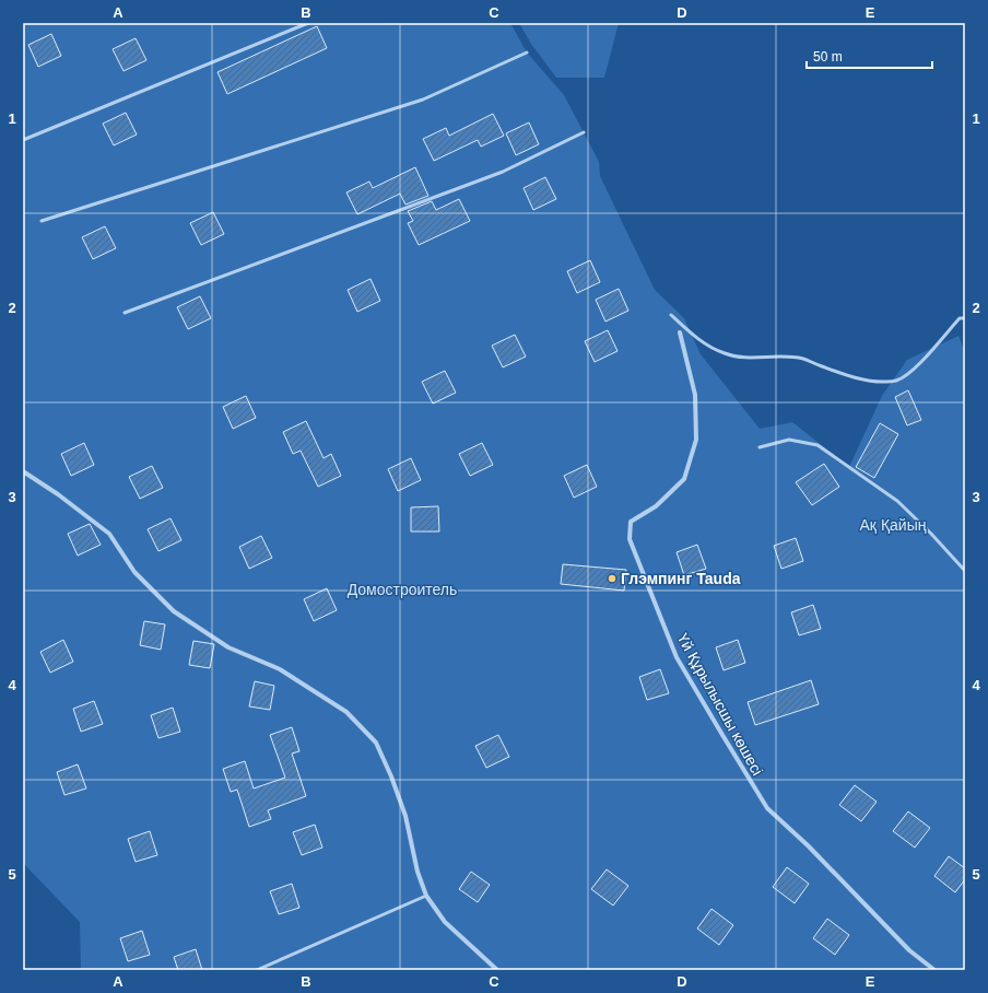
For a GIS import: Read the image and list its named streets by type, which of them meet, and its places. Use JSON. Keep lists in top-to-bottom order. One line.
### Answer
{"streets":{"street":["Үй Құрылысшы көшесі"]},"parks":["Ақ Қайың","Домостроитель"],"places":["Глэмпинг Tauda"],"scale_bar":"50 m","grid":{"columns":["A","B","C","D","E"],"rows":["1","2","3","4","5"]}}
